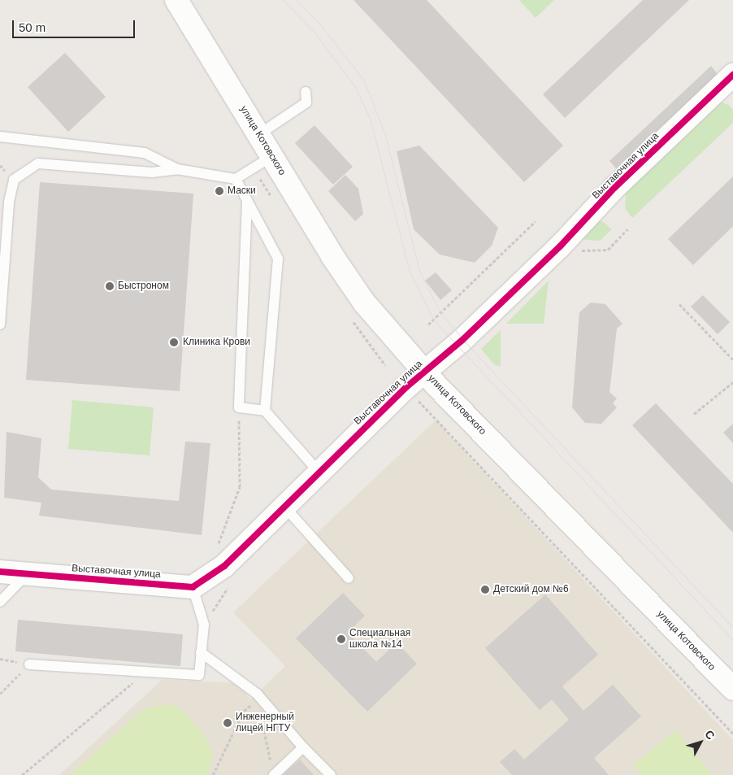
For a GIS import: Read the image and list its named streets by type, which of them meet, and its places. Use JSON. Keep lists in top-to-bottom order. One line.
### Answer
{"streets":{"street":["улица Котовского","Выставочная улица"]},"crossings":[["улица Котовского","Выставочная улица"]],"places":["Маски","Быстроном","Клиника Крови","Детский дом №6","Специальная школа №14","Инженерный лицей НГТУ"],"scale_bar":"50 m","north":"top right"}
